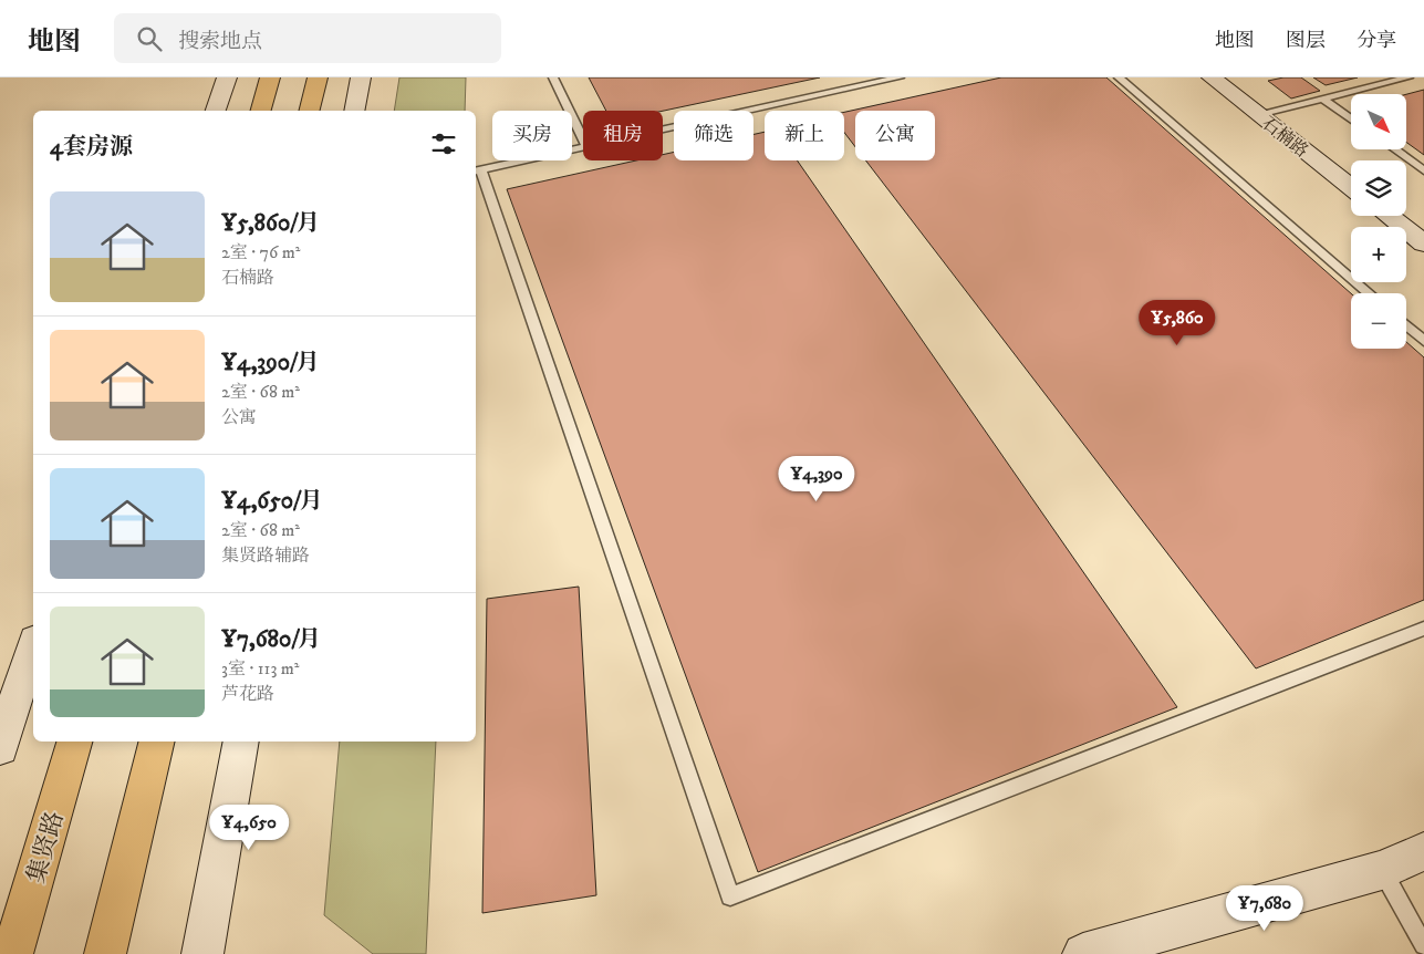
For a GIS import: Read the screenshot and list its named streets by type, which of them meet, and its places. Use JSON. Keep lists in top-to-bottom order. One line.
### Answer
{"streets":{"highway":["集贤路"],"street":["石楠路"]},"north":"bottom right","page":{"header":"地图","search":"搜索地点","nav":["地图","图层","分享"],"map_buttons":["+","−"],"chip":["买房","租房","筛选","新上","公寓"],"heading":"4套房源","list":[{"name":"¥5,860/月","note":"2室 · 76 m² · 石楠路"},{"name":"¥4,390/月","note":"2室 · 68 m² · 公寓"},{"name":"¥4,650/月","note":"2室 · 68 m² · 集贤路辅路"},{"name":"¥7,680/月","note":"3室 · 113 m² · 芦花路"}],"price":["¥5,860","¥4,390","¥4,650","¥7,680"]}}
